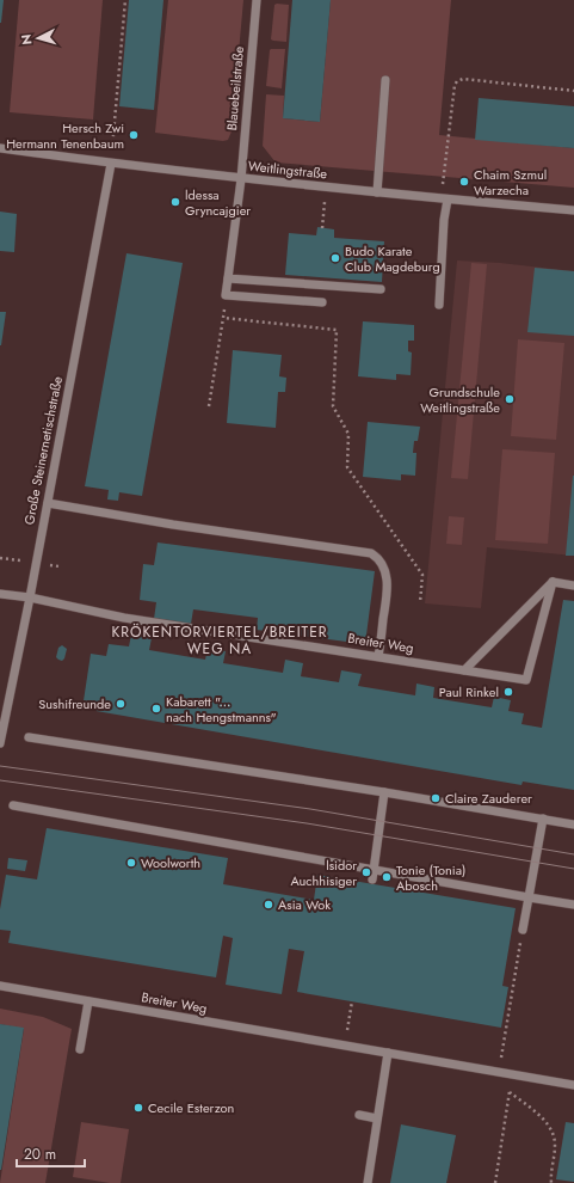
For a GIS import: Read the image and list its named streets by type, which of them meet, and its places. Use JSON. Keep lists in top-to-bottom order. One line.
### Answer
{"streets":{"street":["Blauebeilstraße","Weitlingstraße","Große Steinernetischstraße","Breiter Weg"]},"crossings":[["Blauebeilstraße","Weitlingstraße"],["Weitlingstraße","Große Steinernetischstraße"],["Große Steinernetischstraße","Breiter Weg"]],"districts":["KRÖKENTORVIERTEL/BREITER WEG NA"],"places":["Hersch Zwi Hermann Tenenbaum","Chaim Szmul Warzecha","ldessa Gryncajgier","Budo Karate Club Magdeburg","Grundschule Weitlingstraße","Paul Rinkel","Sushifreunde","Kabarett \"... nach Hengstmanns\"","Claire Zauderer","Woolworth","lsidor Auchhisiger","Tonie (Tonia) Abosch","Asia Wok","Cecile Esterzon"],"scale_bar":"20 m","north":"left"}
